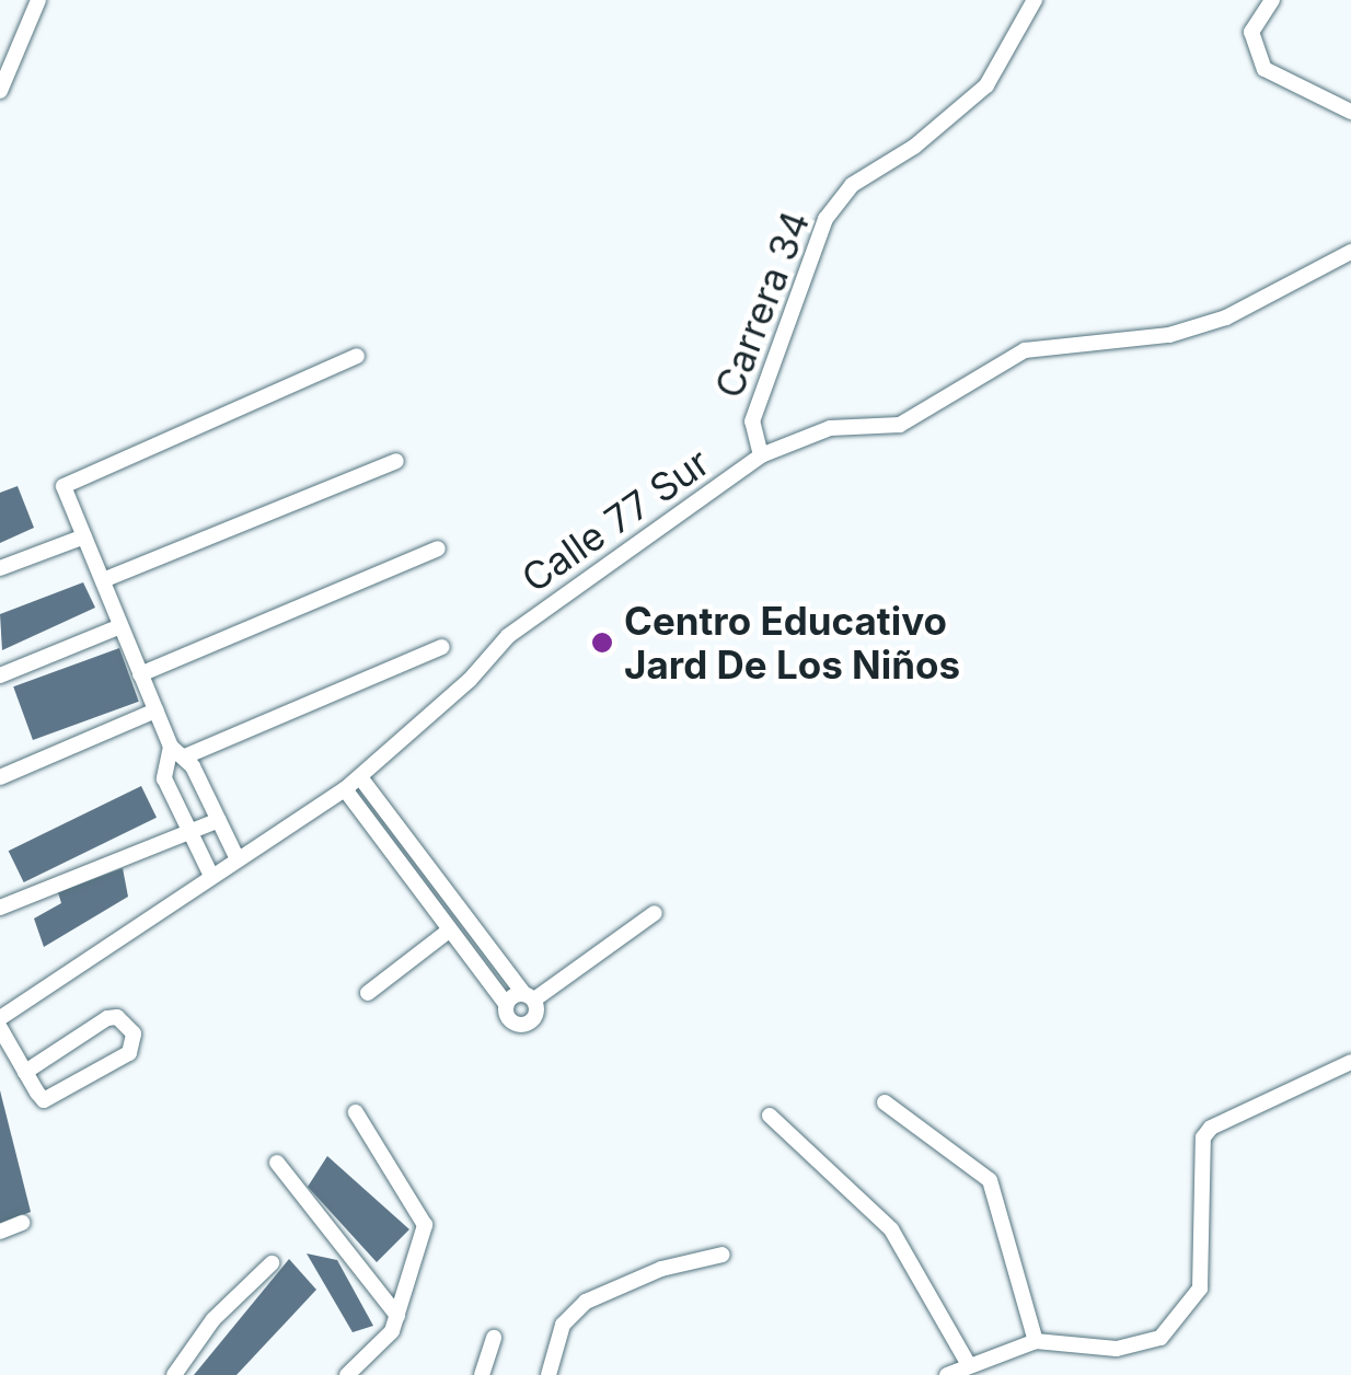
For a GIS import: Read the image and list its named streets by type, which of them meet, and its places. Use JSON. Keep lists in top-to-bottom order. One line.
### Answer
{"streets":{"street":["Carrera 34","Calle 77 Sur"]},"crossings":[["Carrera 34","Calle 77 Sur"]],"places":["Centro Educativo Jard De Los Niños"]}
